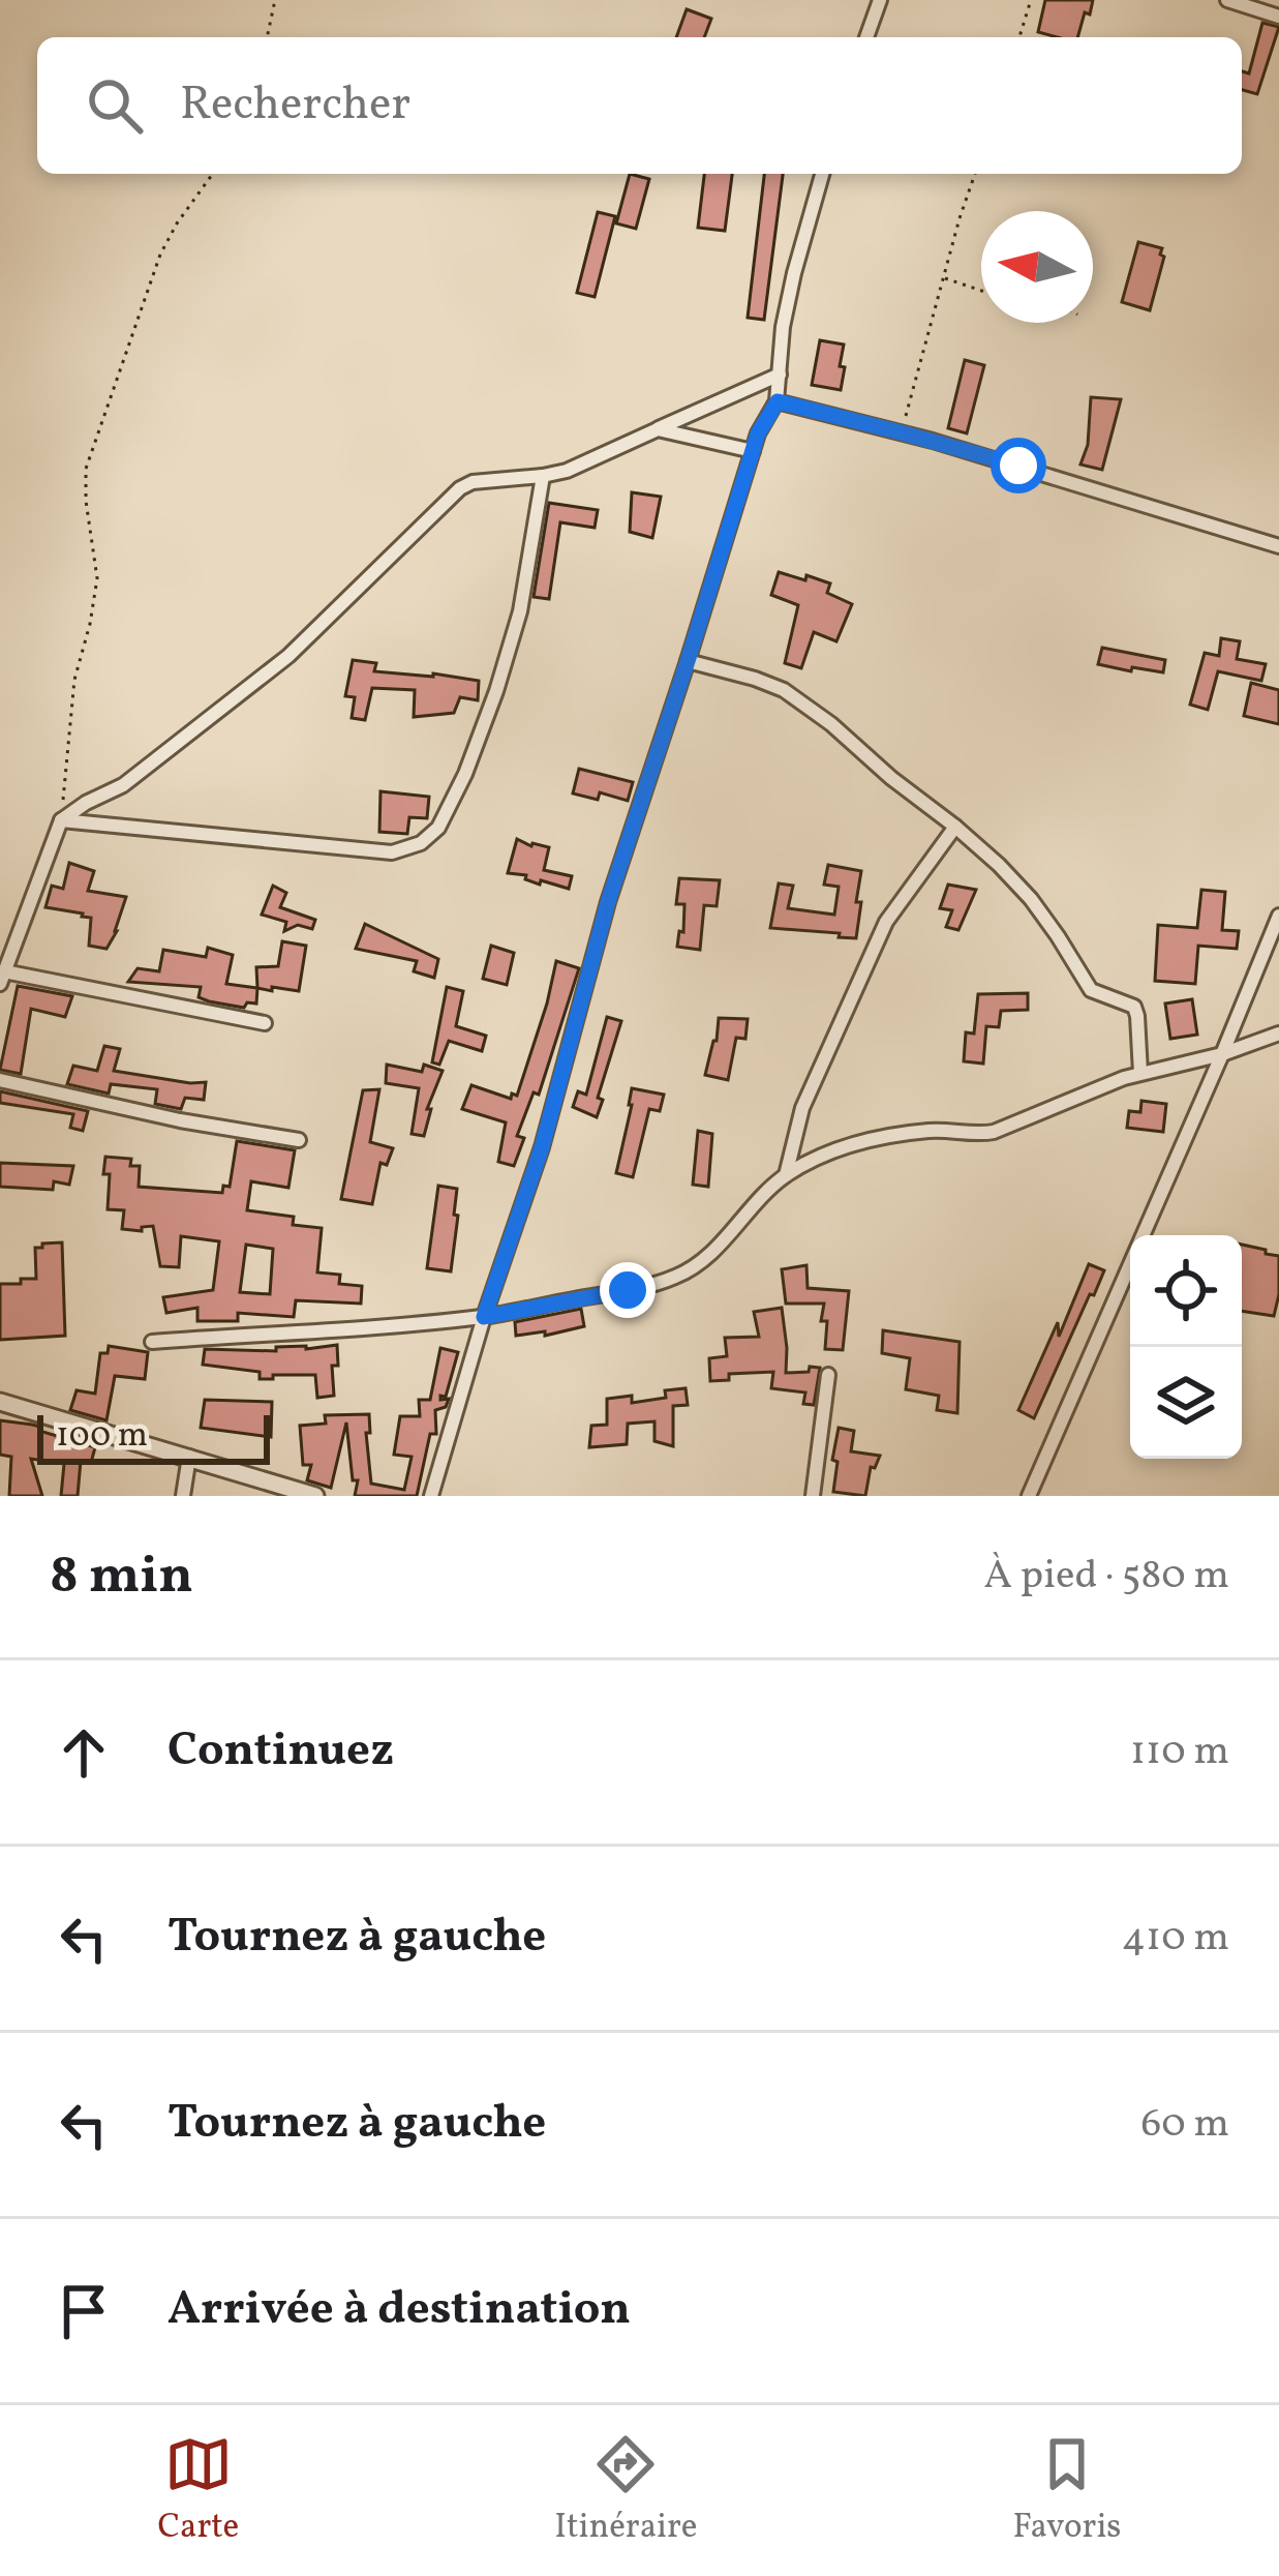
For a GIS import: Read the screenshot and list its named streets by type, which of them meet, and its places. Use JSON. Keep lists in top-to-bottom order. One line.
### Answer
{"scale_bar":"100 m","north":"left","page":{"search":"Rechercher","scale":"100 m","heading":["8 min","À pied · 580 m"],"list":[["Continuez","110 m"],["Tournez à gauche","410 m"],["Tournez à gauche","60 m"],"Arrivée à destination"],"nav":["Carte","Itinéraire","Favoris"]}}
